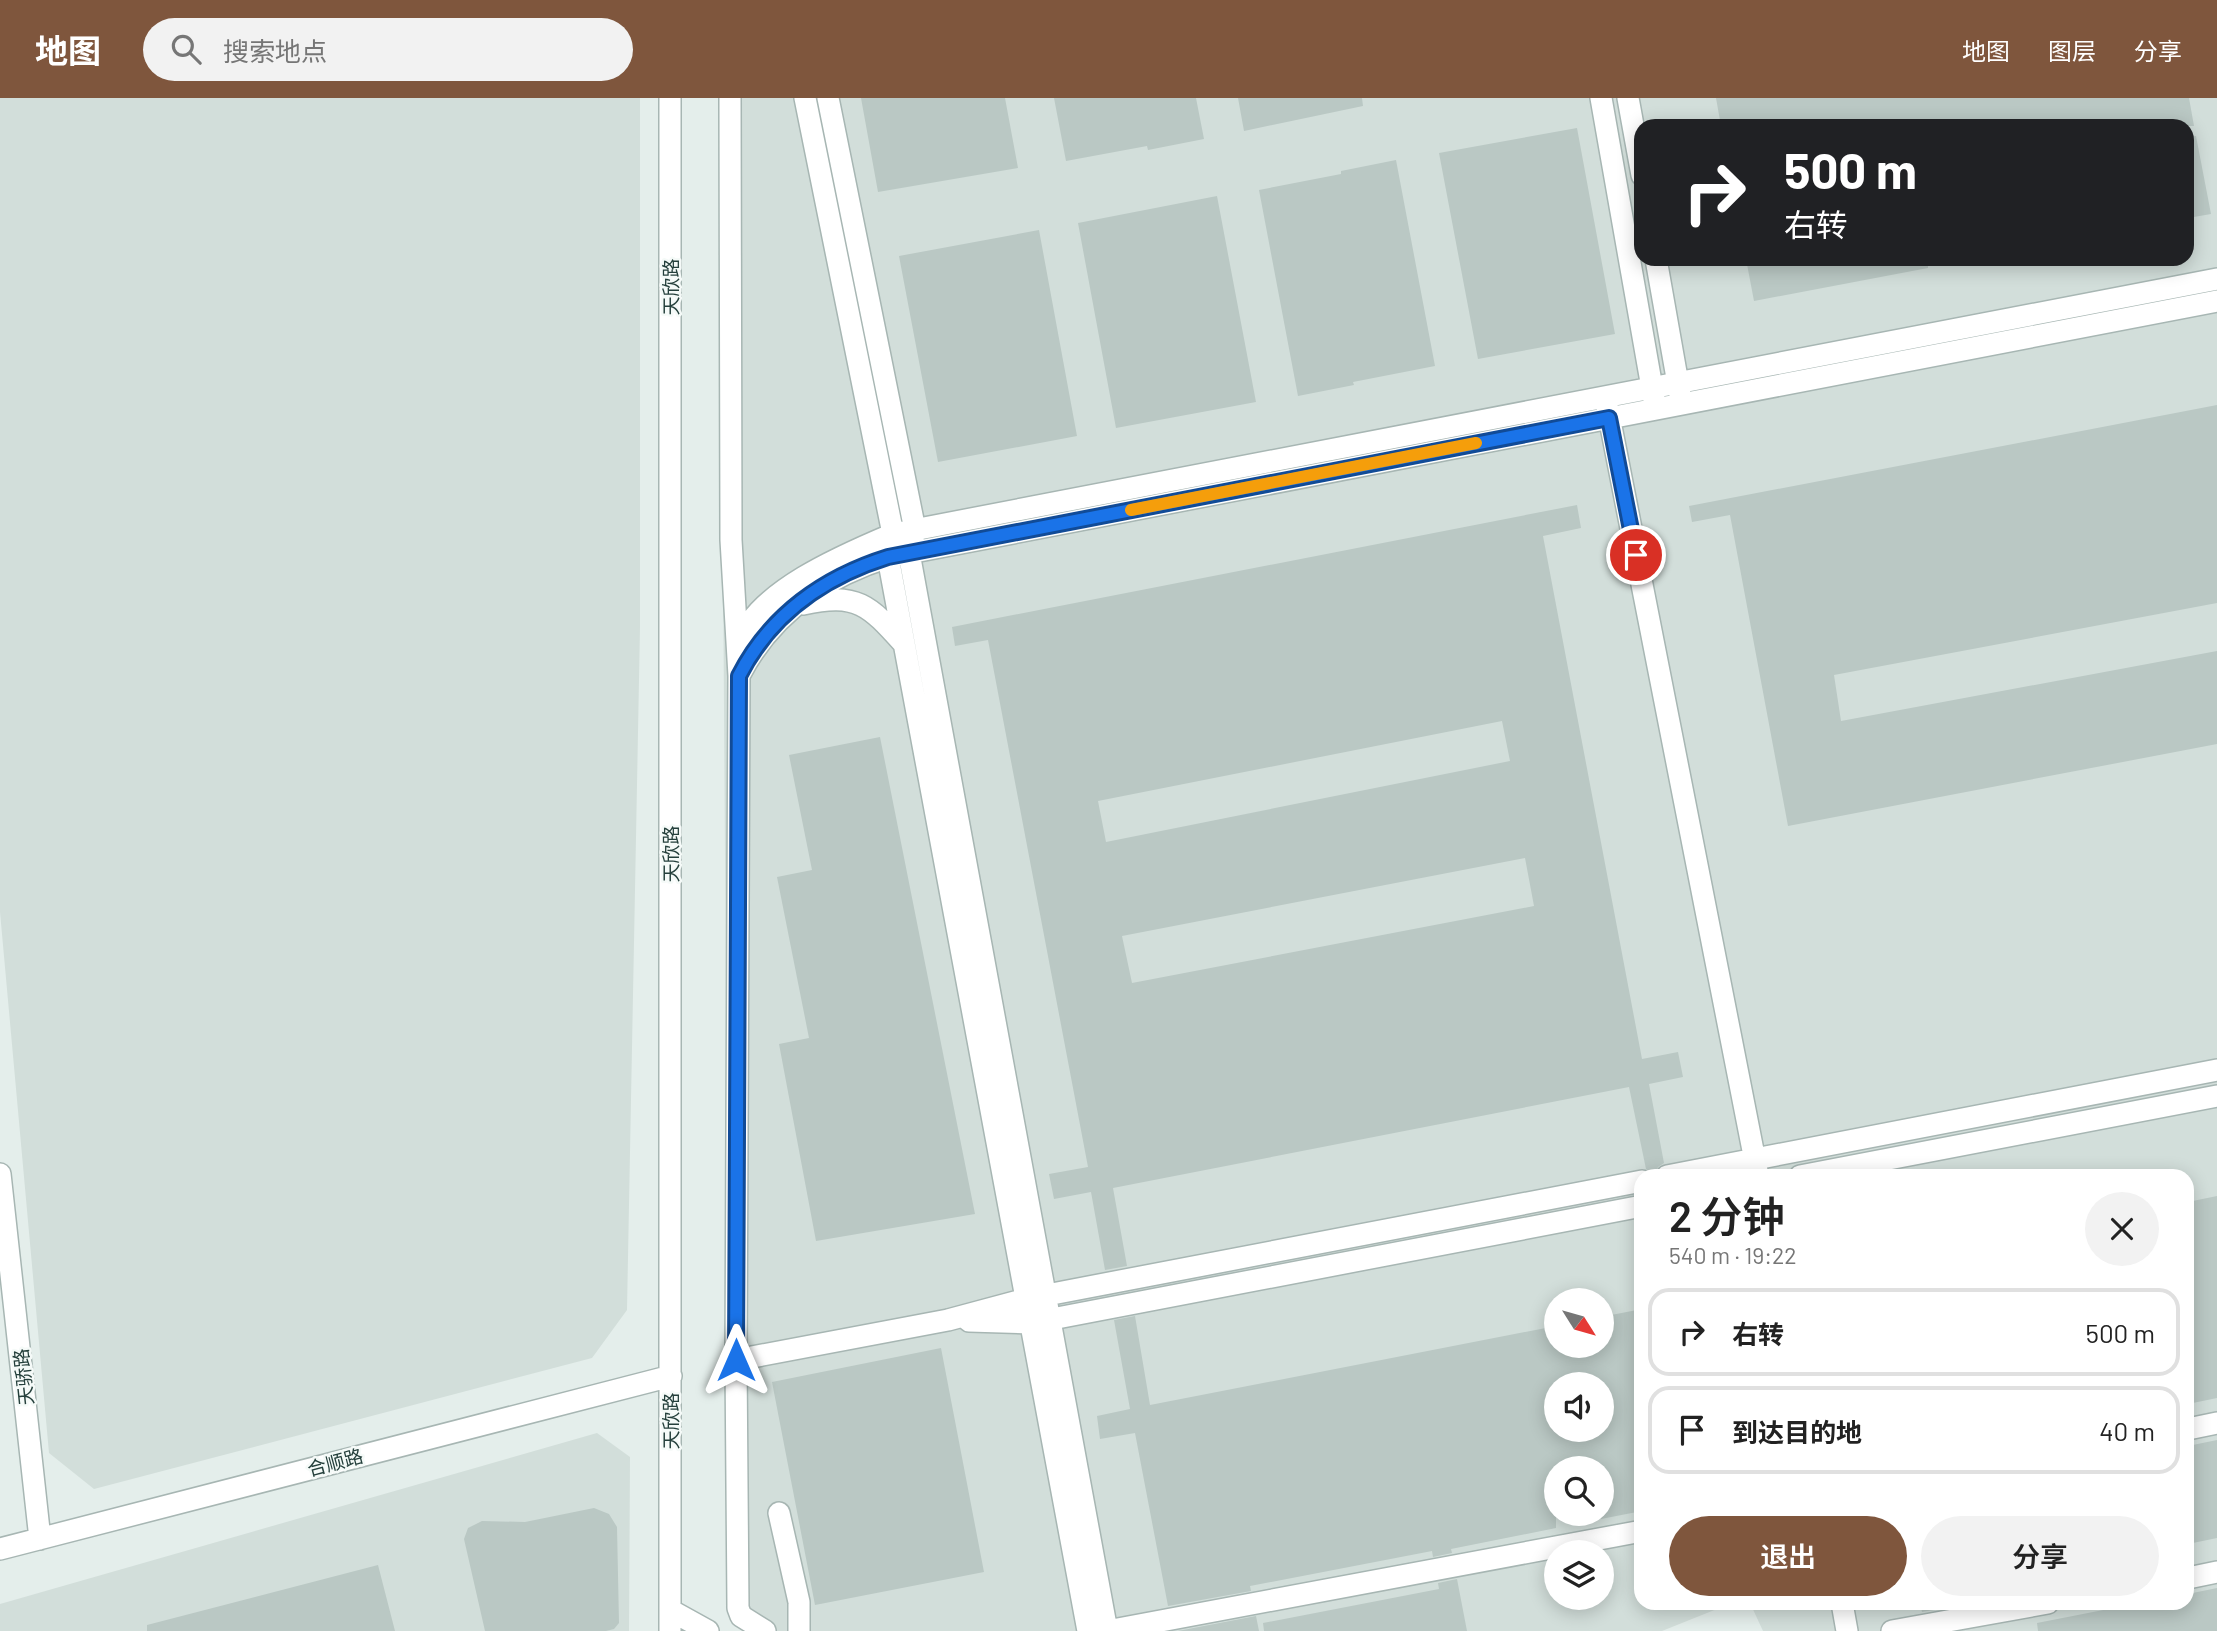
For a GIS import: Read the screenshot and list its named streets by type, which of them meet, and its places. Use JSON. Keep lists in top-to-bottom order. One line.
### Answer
{"streets":{"street":["天欣路","天骄路","合顺路"]},"crossings":[["天欣路","合顺路"],["天骄路","合顺路"]],"north":"bottom right","page":{"header":"地图","search":"搜索地点","nav":["地图","图层","分享"],"turn":["500 m","右转"],"heading":["2 分钟","540 m · 19:22"],"list":[{"name":"右转","value":"500 m"},{"name":"到达目的地","value":"40 m"}],"buttons":["退出","分享"]}}
